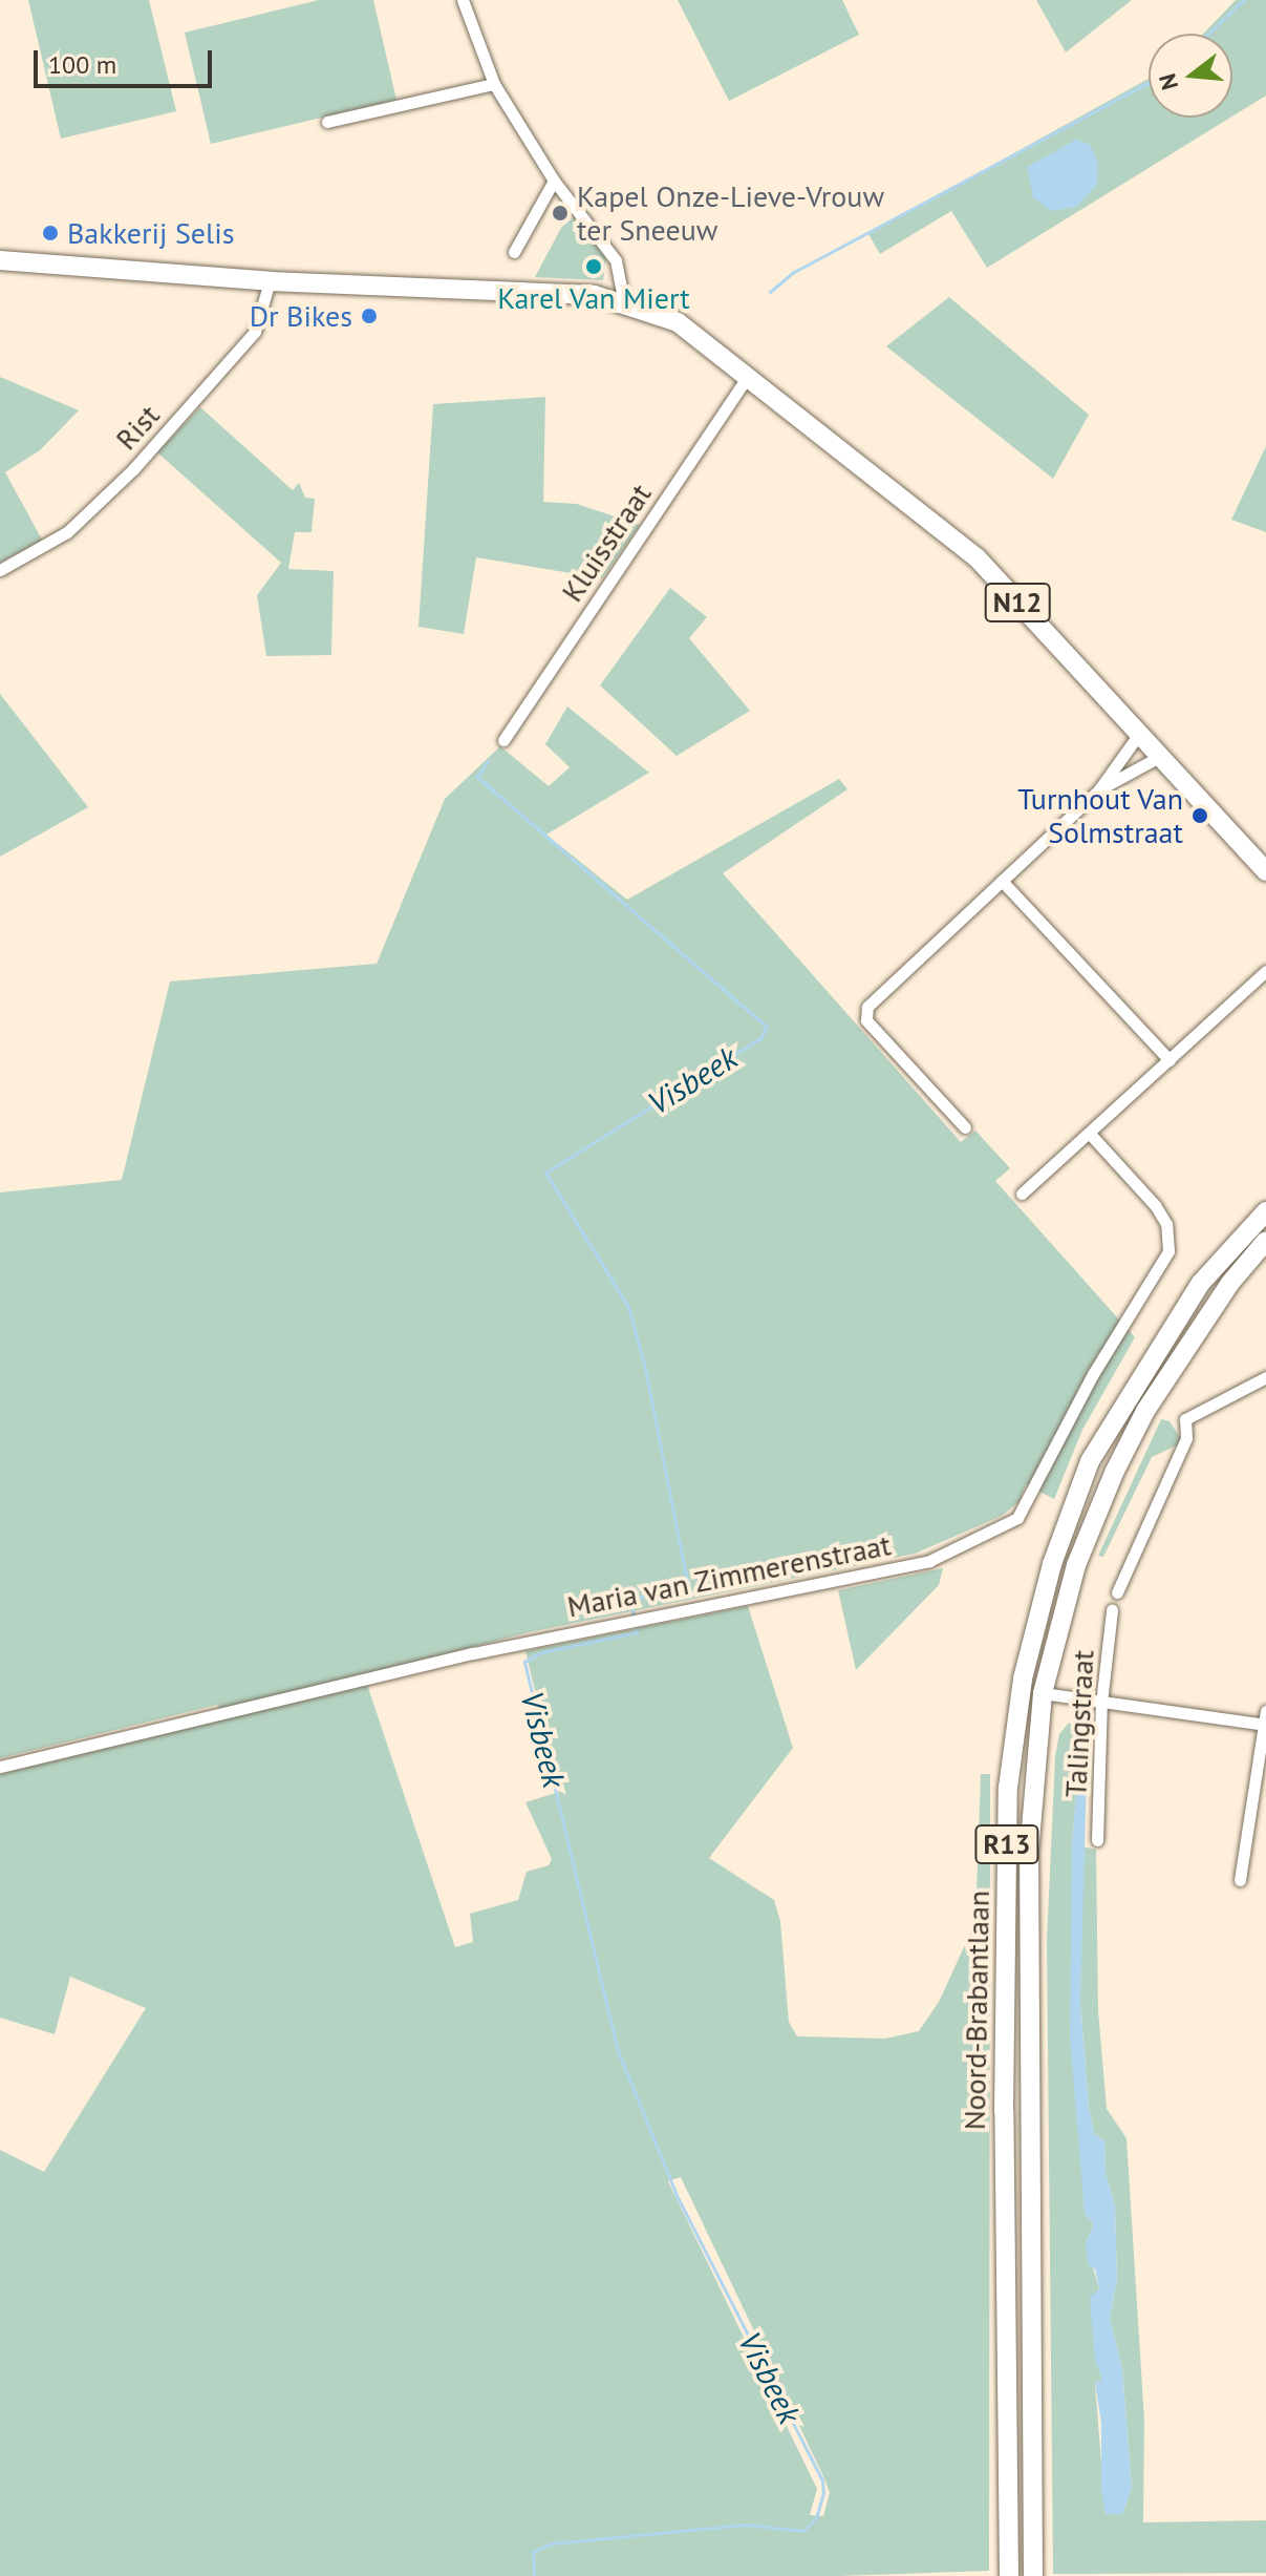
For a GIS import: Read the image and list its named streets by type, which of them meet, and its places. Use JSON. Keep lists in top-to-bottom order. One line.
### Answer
{"streets":{"main road":["N12","R13","Noord-Brabantlaan"],"street":["Rist","Kluisstraat","Maria van Zimmerenstraat","Talingstraat"]},"crossings":[["Rist","N12"],["Kluisstraat","N12"]],"water":["Visbeek"],"places":["Kapel Onze-Lieve-Vrouw ter Sneeuw","Bakkerij Selis","Karel Van Miert","Dr Bikes","Turnhout Van Solmstraat"],"scale_bar":"100 m","north":"left"}
